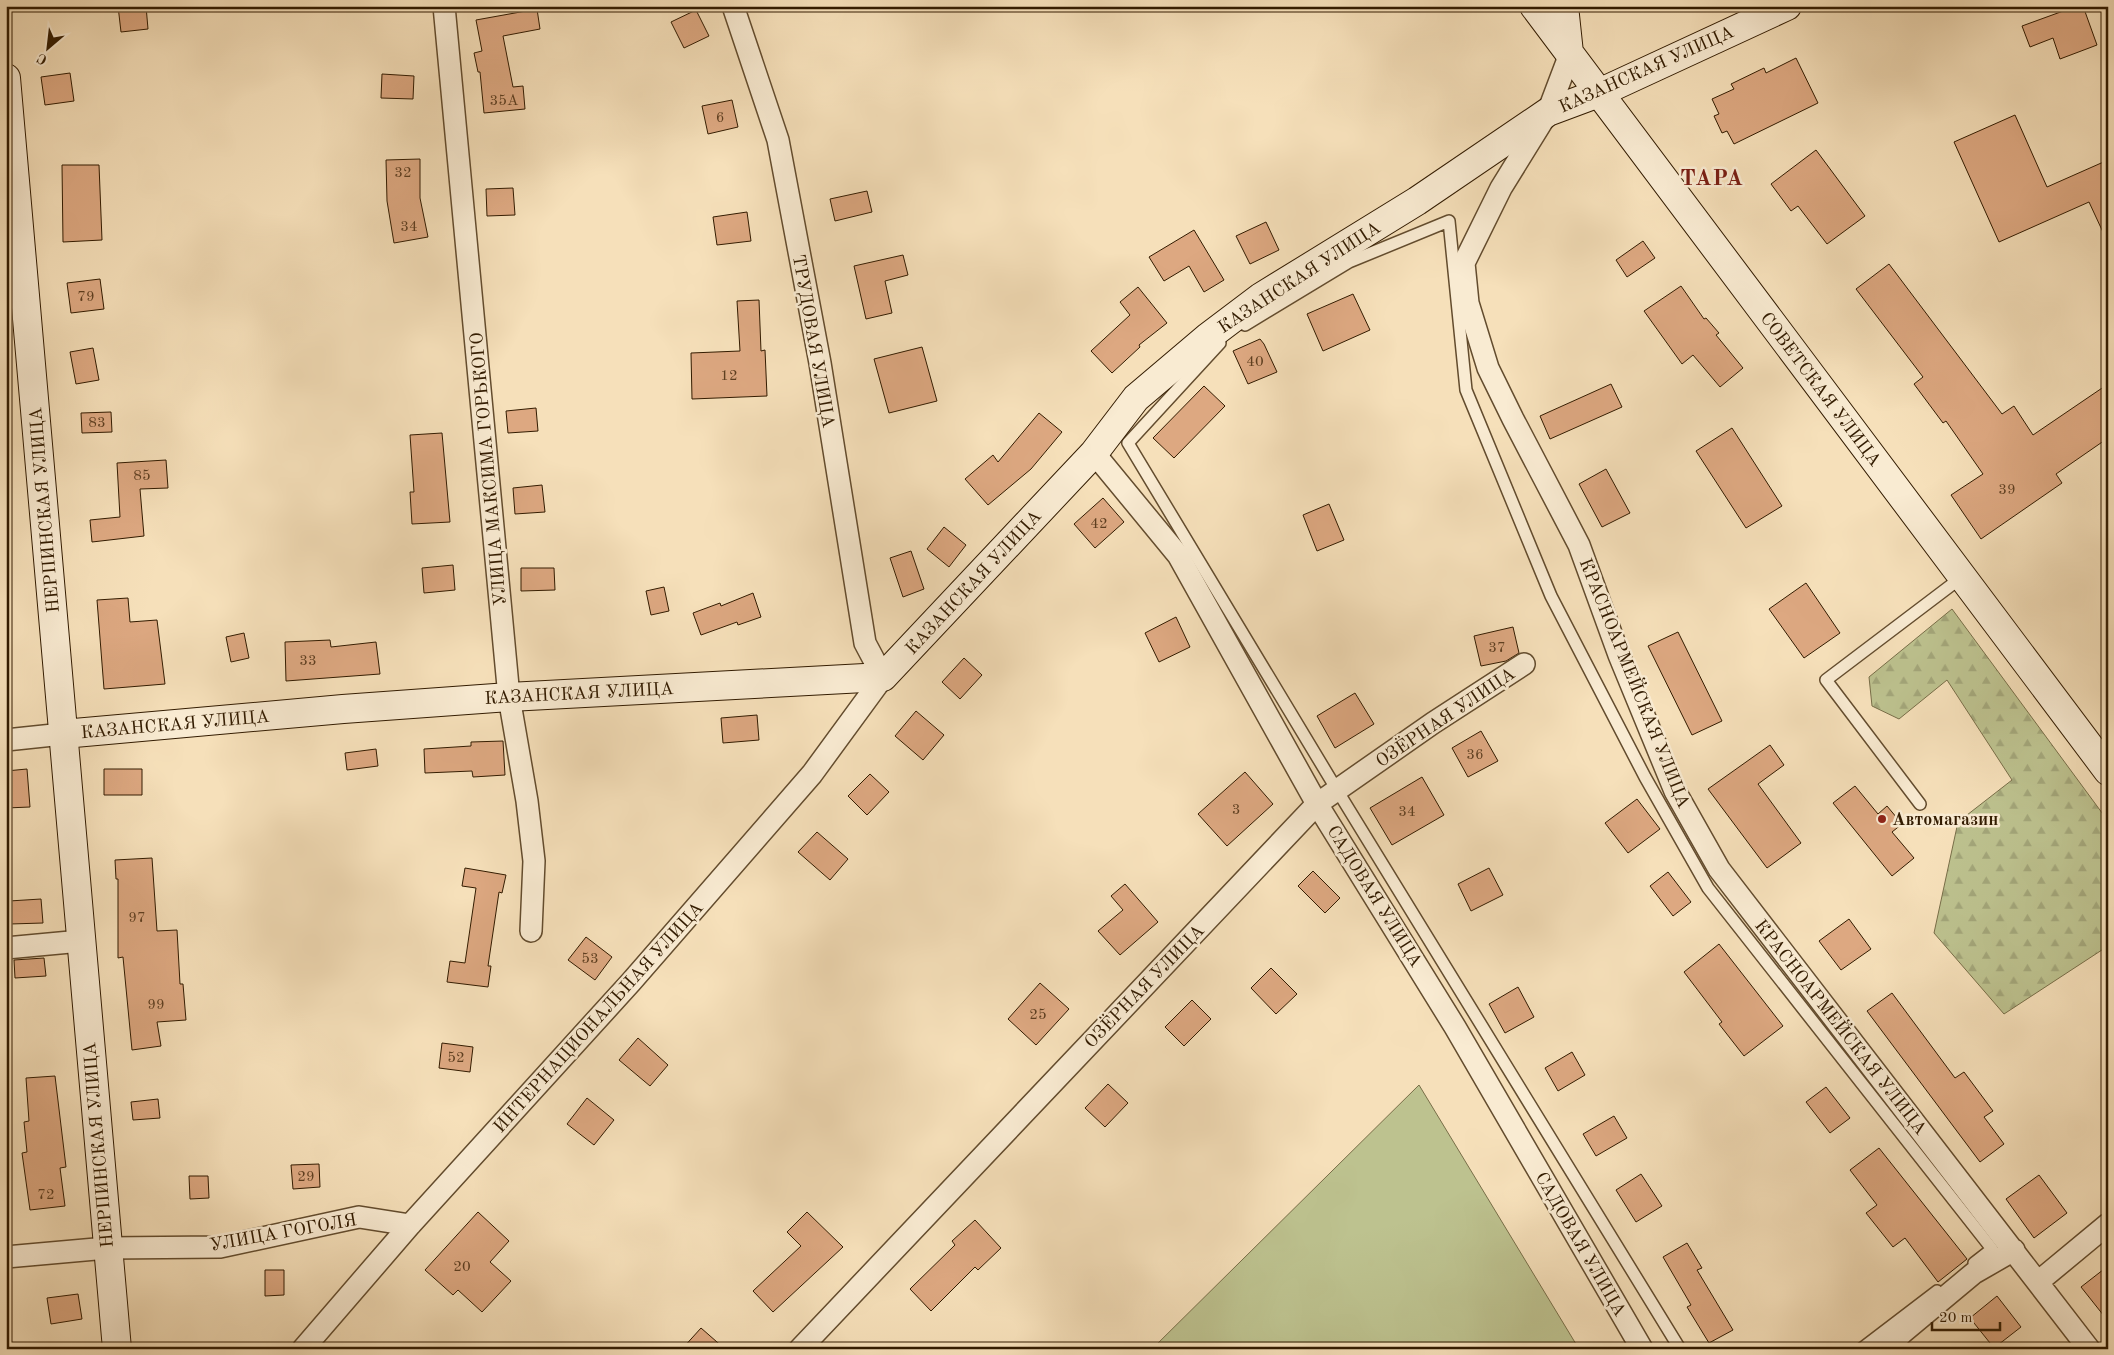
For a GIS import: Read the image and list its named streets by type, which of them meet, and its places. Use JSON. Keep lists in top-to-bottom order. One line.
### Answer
{"streets":{"main road":["КАЗАНСКАЯ УЛИЦА","СОВЕТСКАЯ УЛИЦА","НЕРПИНСКАЯ УЛИЦА"],"street":["ТРУДОВАЯ УЛИЦА","УЛИЦА МАКСИМА ГОРЬКОГО","КРАСНОАРМЕЙСКАЯ УЛИЦА","ОЗЁРНАЯ УЛИЦА","САДОВАЯ УЛИЦА","ИНТЕРНАЦИОНАЛЬНАЯ УЛИЦА","УЛИЦА ГОГОЛЯ"]},"crossings":[["КАЗАНСКАЯ УЛИЦА","ТРУДОВАЯ УЛИЦА"],["КАЗАНСКАЯ УЛИЦА","СОВЕТСКАЯ УЛИЦА"],["КАЗАНСКАЯ УЛИЦА","УЛИЦА МАКСИМА ГОРЬКОГО"],["КАЗАНСКАЯ УЛИЦА","НЕРПИНСКАЯ УЛИЦА"],["КАЗАНСКАЯ УЛИЦА","КРАСНОАРМЕЙСКАЯ УЛИЦА"],["КАЗАНСКАЯ УЛИЦА","САДОВАЯ УЛИЦА"],["КАЗАНСКАЯ УЛИЦА","ИНТЕРНАЦИОНАЛЬНАЯ УЛИЦА"],["ТРУДОВАЯ УЛИЦА","ИНТЕРНАЦИОНАЛЬНАЯ УЛИЦА"],["СОВЕТСКАЯ УЛИЦА","КРАСНОАРМЕЙСКАЯ УЛИЦА"],["НЕРПИНСКАЯ УЛИЦА","УЛИЦА ГОГОЛЯ"],["ОЗЁРНАЯ УЛИЦА","САДОВАЯ УЛИЦА"],["ИНТЕРНАЦИОНАЛЬНАЯ УЛИЦА","УЛИЦА ГОГОЛЯ"]],"districts":["ТАРА"],"places":["Автомагазин"],"house_numbers":["35А","6","32","34","79","40","12","83","85","39","42","37","33","36","3","34","97","53","99","25","52","29","72","20"],"scale_bar":"20 m","north":"bottom left"}
